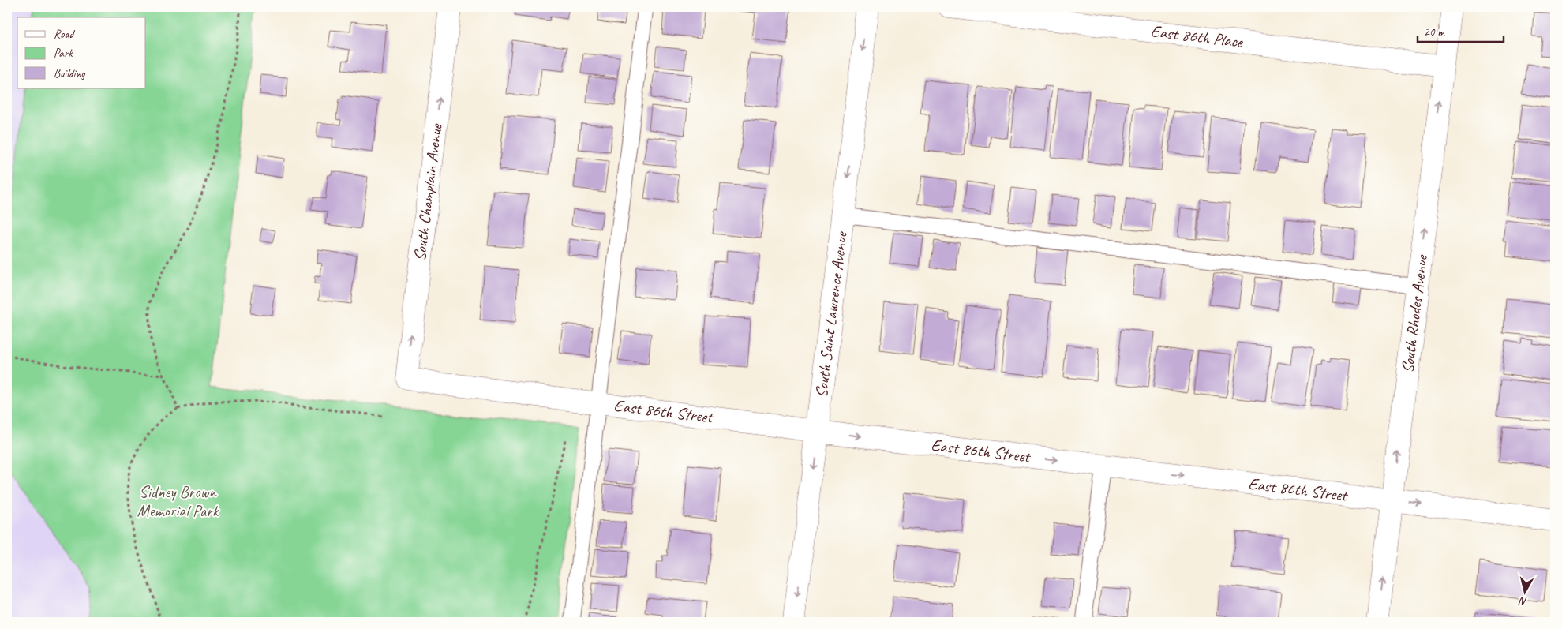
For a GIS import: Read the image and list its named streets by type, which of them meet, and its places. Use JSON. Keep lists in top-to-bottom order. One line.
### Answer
{"streets":{"street":["East 86th Place","South Champlain Avenue","South Rhodes Avenue","South Saint Lawrence Avenue","East 86th Street"]},"crossings":[["East 86th Place","South Rhodes Avenue"],["South Champlain Avenue","East 86th Street"],["South Rhodes Avenue","East 86th Street"],["South Saint Lawrence Avenue","East 86th Street"]],"one_way":["South Champlain Avenue","South Rhodes Avenue","South Saint Lawrence Avenue","East 86th Street"],"parks":["Sidney Brown Memorial Park"],"legend":["Road","Park","Building"],"scale_bar":"20 m","north":"bottom"}
